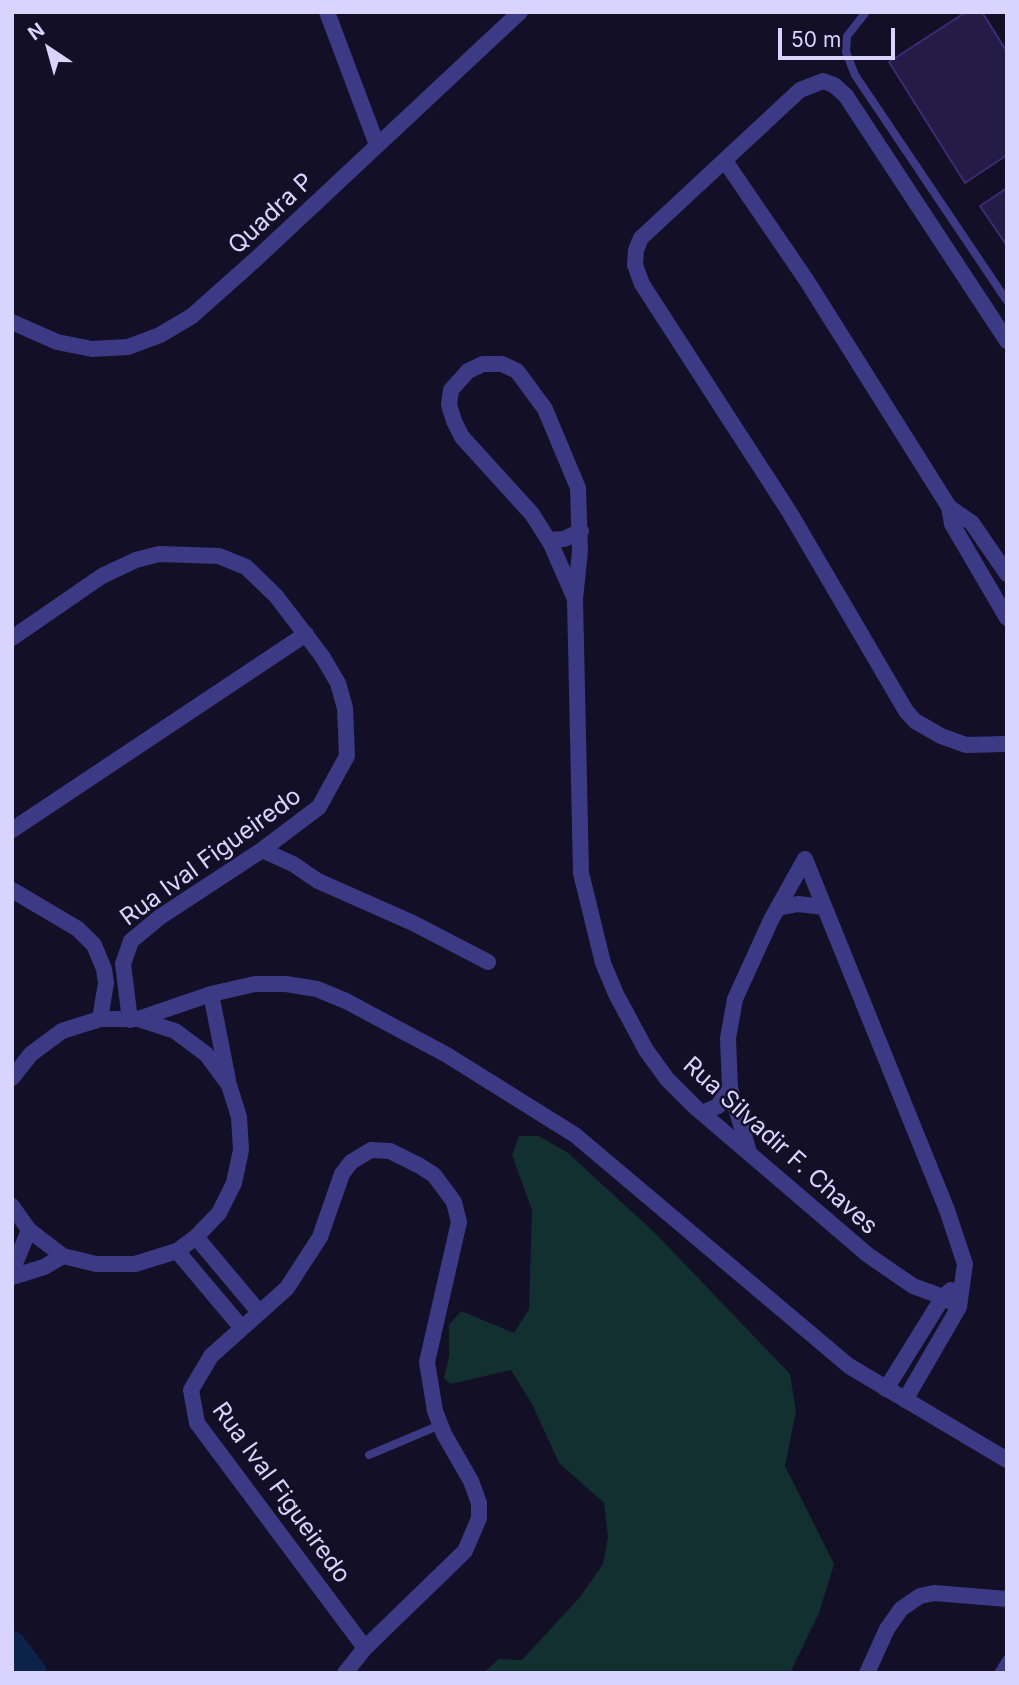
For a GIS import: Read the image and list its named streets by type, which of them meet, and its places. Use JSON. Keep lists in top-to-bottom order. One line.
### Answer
{"streets":{"street":["Quadra P","Rua Ival Figueiredo","Rua Silvadir F. Chaves"]},"scale_bar":"50 m","north":"top left"}
